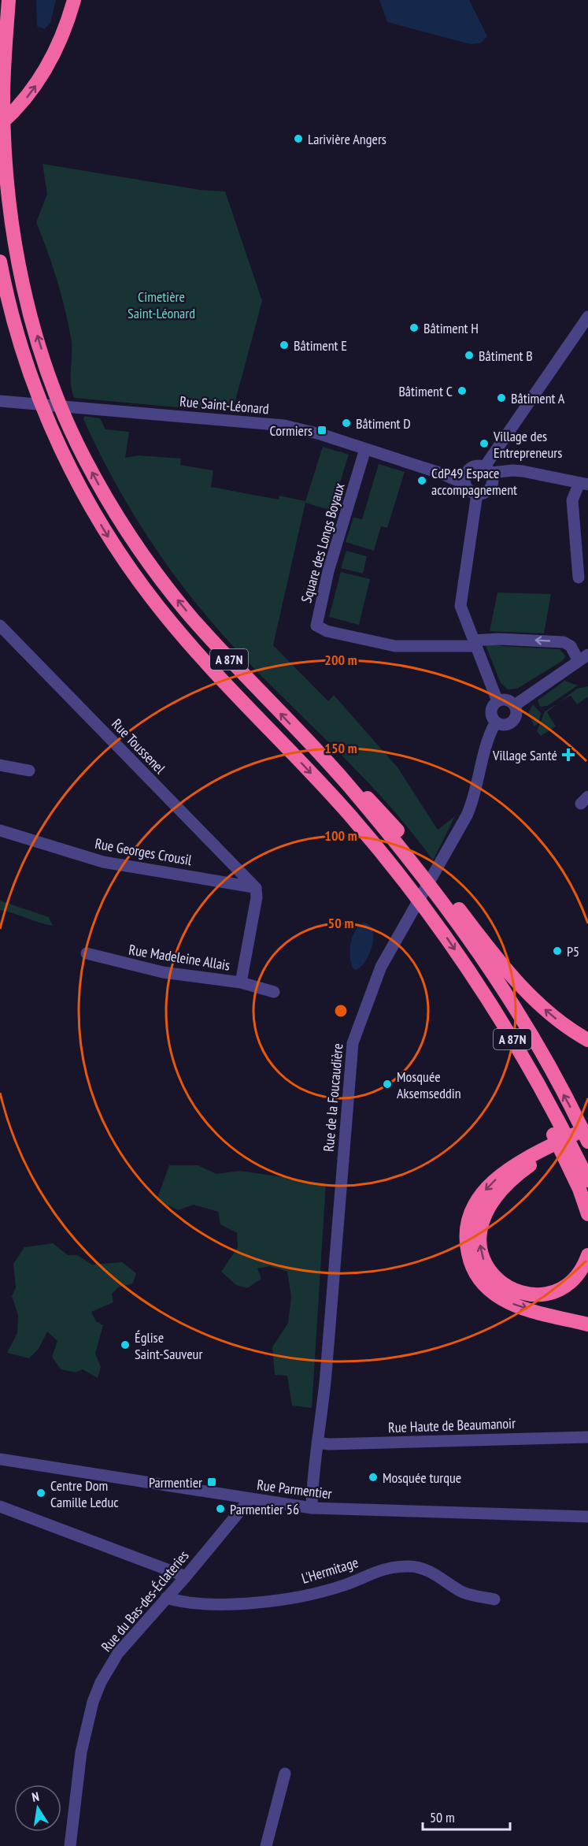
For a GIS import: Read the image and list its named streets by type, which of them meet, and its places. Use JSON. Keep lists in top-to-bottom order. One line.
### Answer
{"streets":{"highway":["A 87N"],"street":["Rue Saint-Léonard","Square des Longs Boyaux","Rue Toussenel","Rue Georges Crousil","Rue Madeleine Allais","Rue de la Foucaudière","Rue Haute de Beaumanoir","Rue Parmentier","L'Hermitage","Rue du Bas-des-Éclateries"]},"crossings":[["Rue Saint-Léonard","Square des Longs Boyaux"],["Rue Saint-Léonard","Rue de la Foucaudière"],["Square des Longs Boyaux","Rue de la Foucaudière"],["Rue Toussenel","Rue Georges Crousil"],["Rue Toussenel","Rue Madeleine Allais"],["Rue Georges Crousil","Rue Madeleine Allais"],["Rue de la Foucaudière","Rue Haute de Beaumanoir"],["Rue de la Foucaudière","Rue Parmentier"],["Rue Parmentier","Rue du Bas-des-Éclateries"],["L'Hermitage","Rue du Bas-des-Éclateries"]],"parks":["Cimetière Saint-Léonard"],"places":{"other":["Larivière Angers","Bâtiment H","Bâtiment E","Bâtiment B","Bâtiment C","Bâtiment A","Bâtiment D","Village des Entrepreneurs","CdP49 Espace accompagnement","P5","Mosquée Aksemseddin","Église Saint-Sauveur","Mosquée turque","Centre Dom Camille Leduc","Parmentier 56"],"transit":["Cormiers","Parmentier"],"health":["Village Santé"]},"scale_bar":"50 m","north":"top","rings":["200 m","150 m","100 m","50 m"]}
